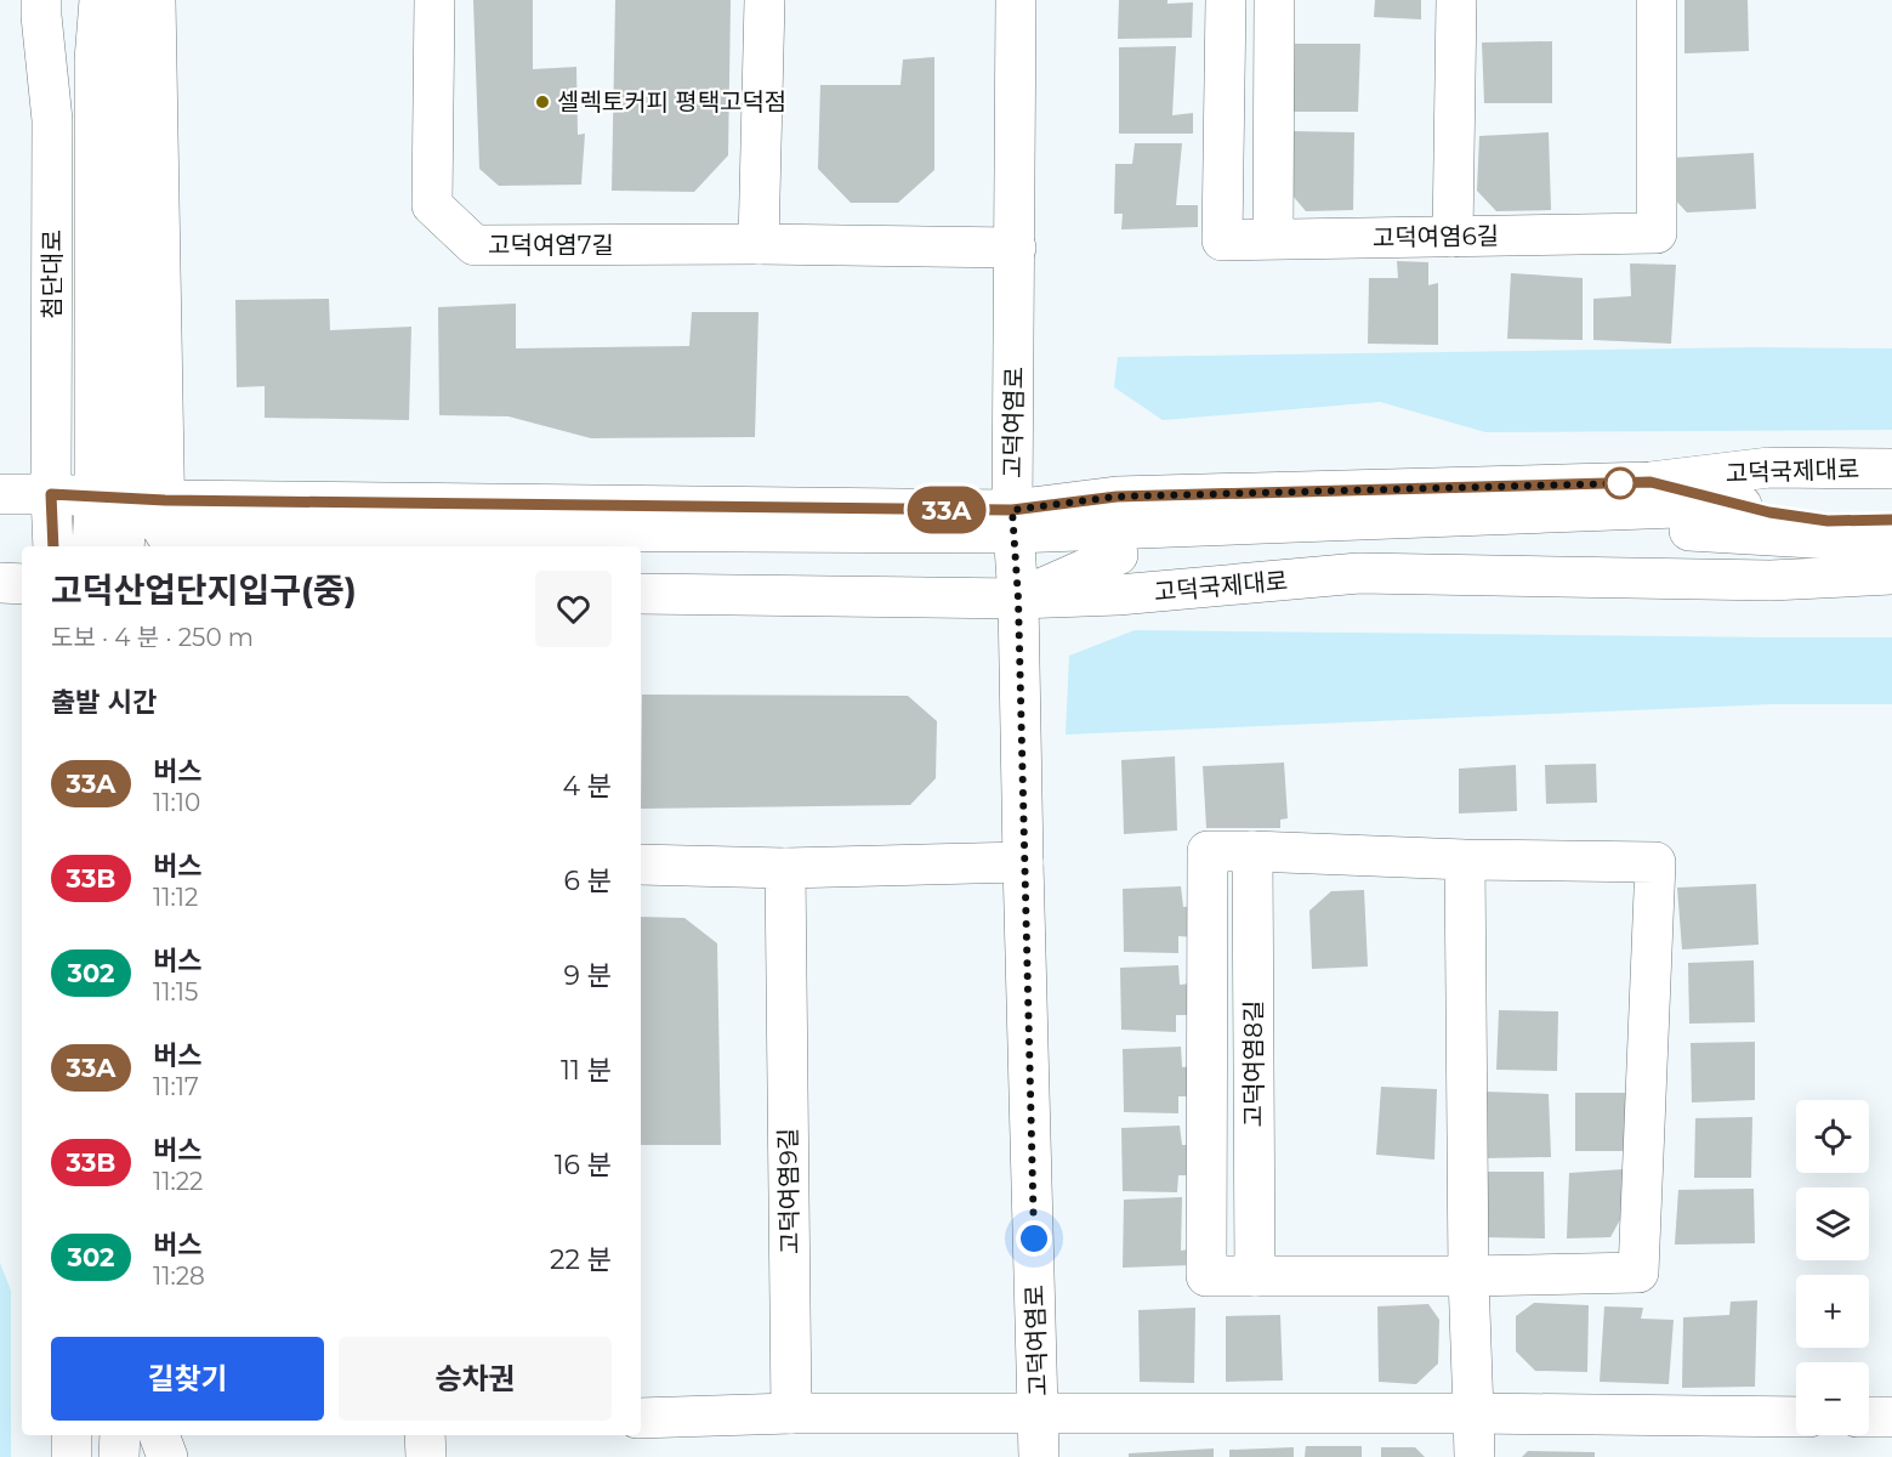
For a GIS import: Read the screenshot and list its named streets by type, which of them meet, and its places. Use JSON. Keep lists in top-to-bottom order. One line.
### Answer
{"streets":{"street":["고덕여염6길","고덕여염7길","첨단대로","고덕여염로","고덕국제대로","고덕여염9길"]},"crossings":[["고덕여염7길","고덕여염로"],["첨단대로","고덕국제대로"],["고덕여염로","고덕국제대로"]],"places":["셀렉토커피 평택고덕점"],"lines":["bus line 33A"],"page":{"on_map":"33A","heading":[["고덕산업단지입구(중)","도보 · 4 분 · 250 m"],"출발 시간"],"list":[{"mark":"33A","name":"버스","note":"11:10","value":"4 분"},{"mark":"33B","name":"버스","note":"11:12","value":"6 분"},{"mark":"302","name":"버스","note":"11:15","value":"9 분"},{"mark":"33A","name":"버스","note":"11:17","value":"11 분"},{"mark":"33B","name":"버스","note":"11:22","value":"16 분"},{"mark":"302","name":"버스","note":"11:28","value":"22 분"}],"map_buttons":["+","−"],"buttons":["길찾기","승차권"]}}
